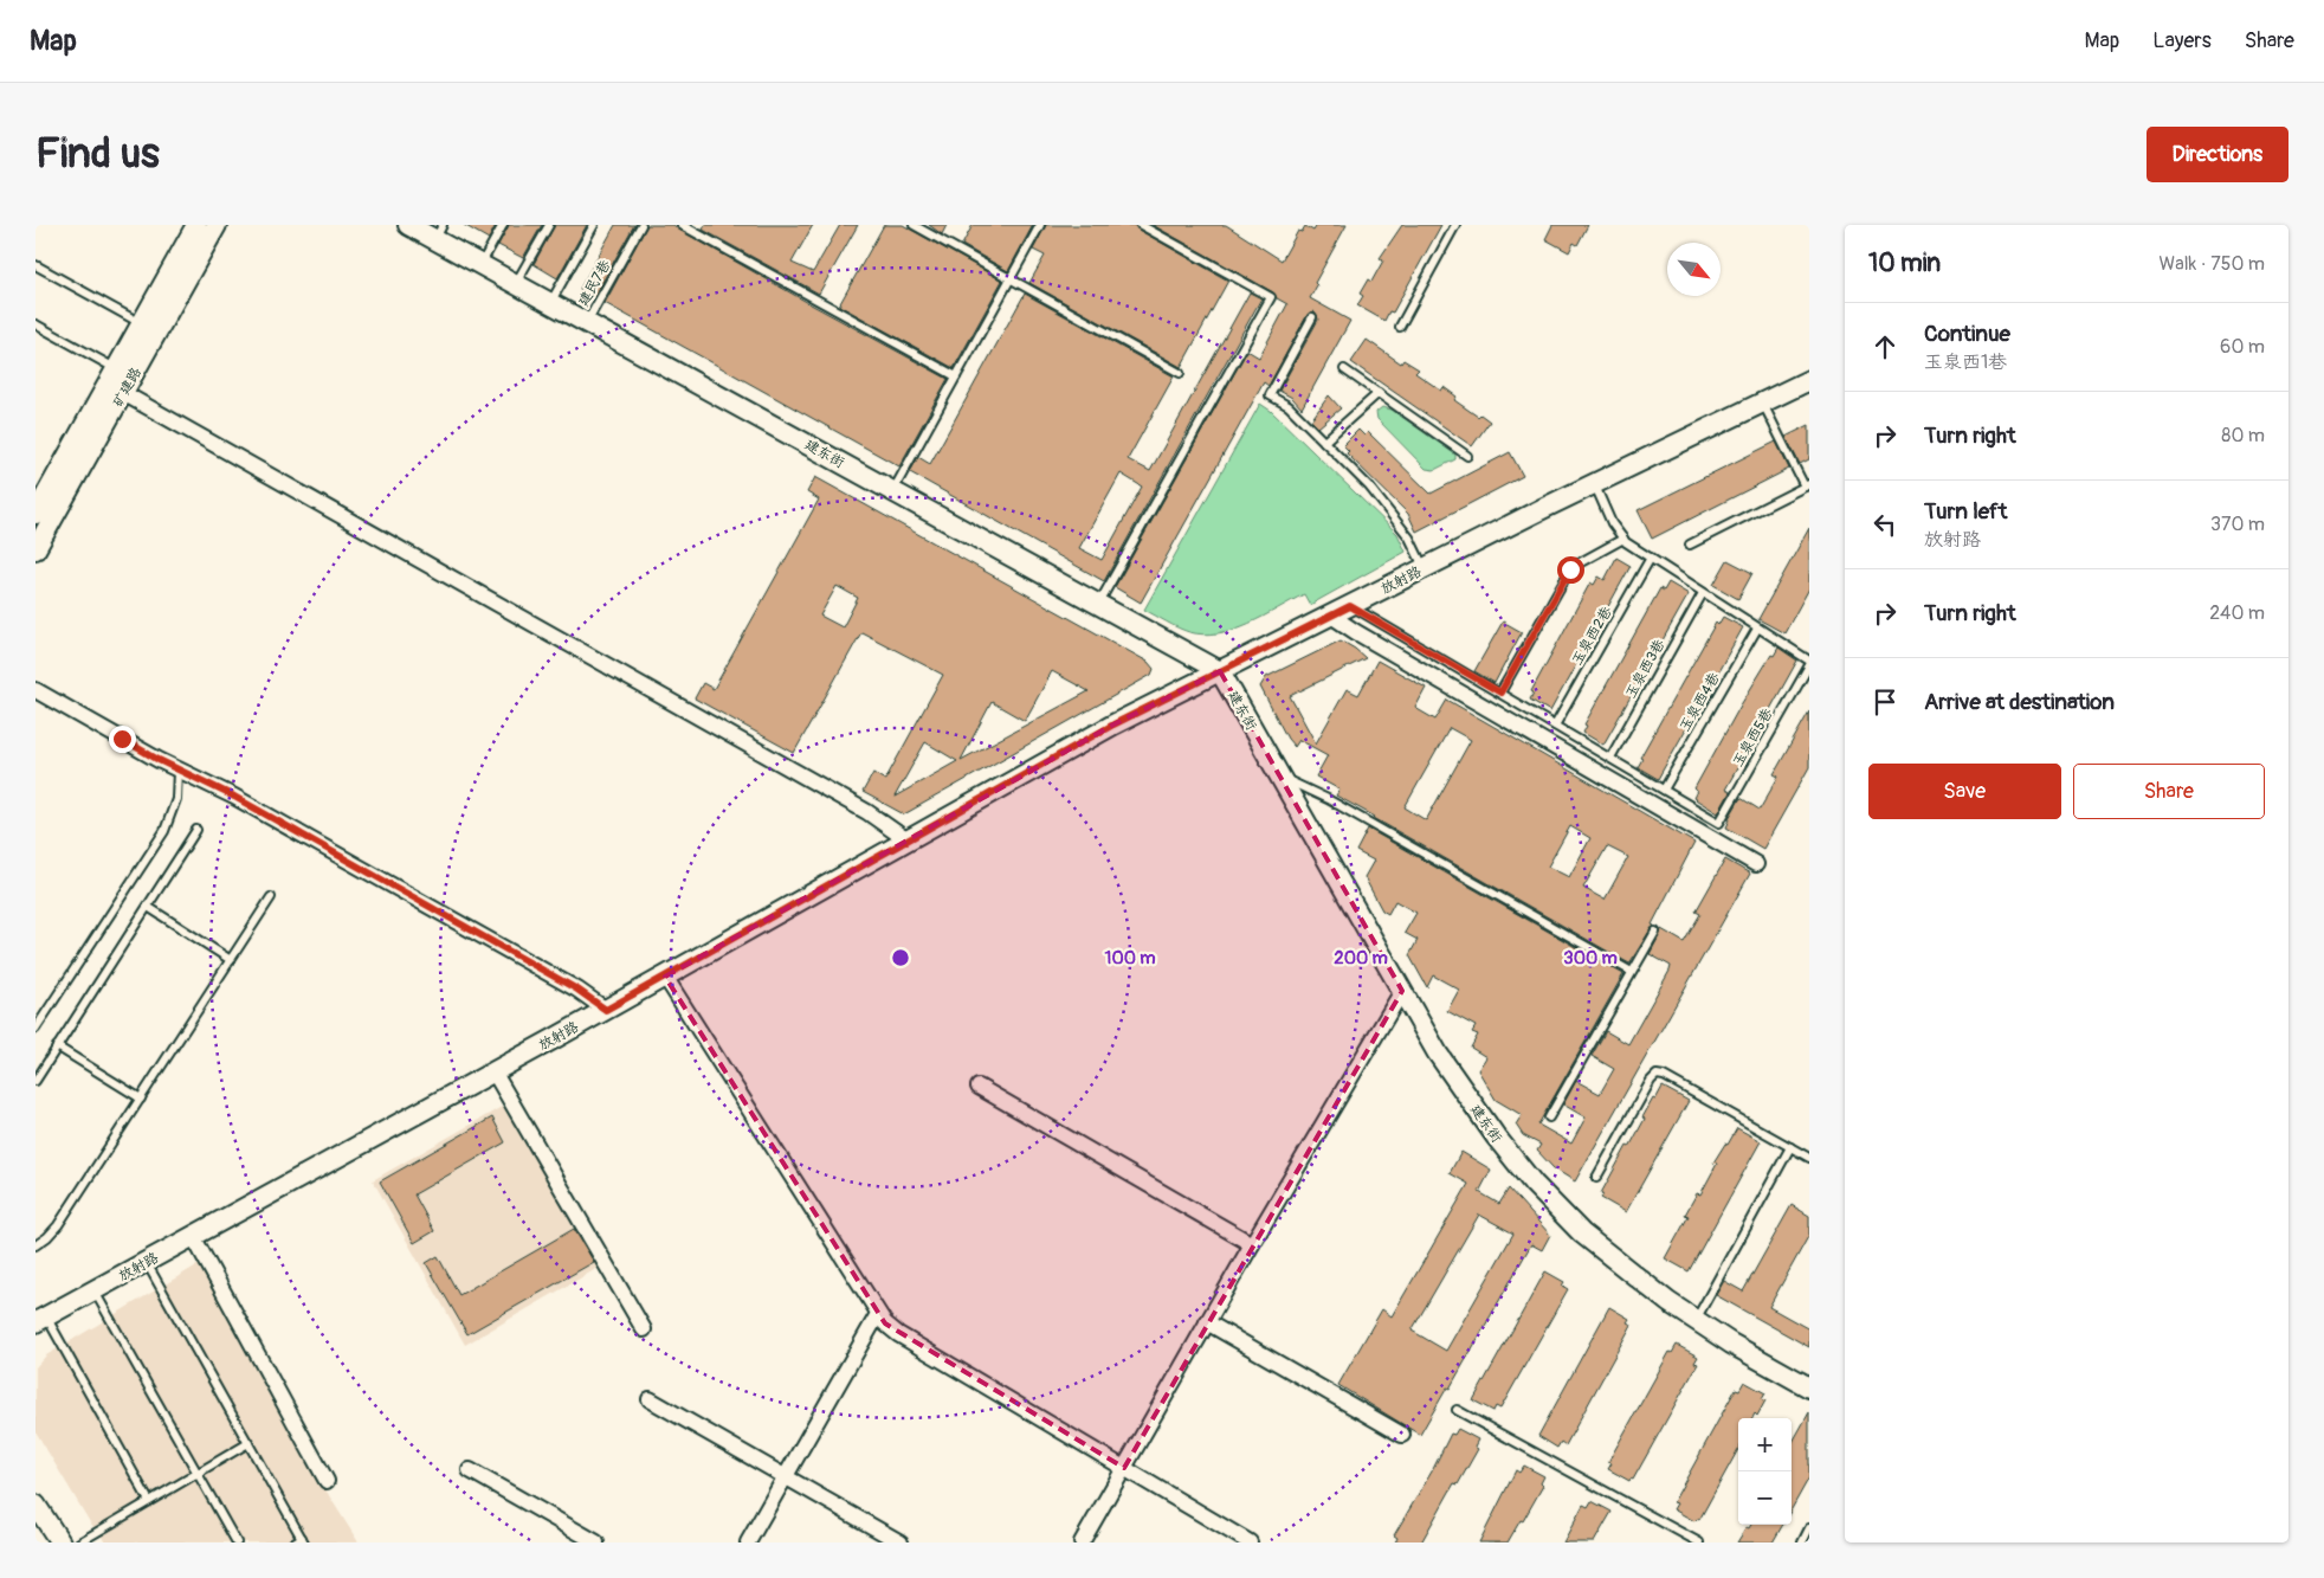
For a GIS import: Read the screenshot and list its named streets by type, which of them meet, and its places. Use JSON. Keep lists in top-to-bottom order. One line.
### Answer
{"streets":{"street":["矿建路","建东街","放射路"],"lane":["建民7巷","玉泉西2巷","玉泉西3巷","玉泉西4巷","玉泉西5巷"]},"crossings":[["建民7巷","建东街"],["建东街","放射路"],["玉泉西4巷","玉泉西5巷"]],"north":"bottom right","page":{"header":"Map","nav":["Map","Layers","Share"],"buttons":["Directions",["Save","Share"]],"title":"Find us","heading":["10 min","Walk · 750 m"],"list":[["Continue","玉泉西1巷","60 m"],["Turn right","80 m"],["Turn left","放射路","370 m"],["Turn right","240 m"],"Arrive at destination"],"map_buttons":["+","−"]},"rings":["100 m","200 m","300 m"]}
